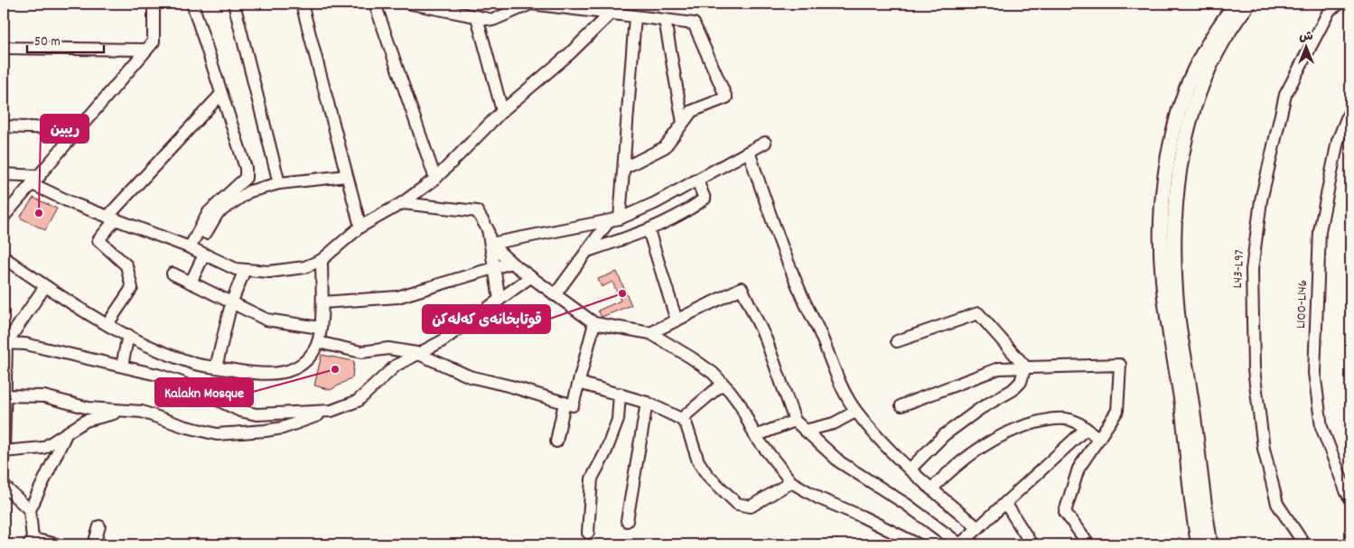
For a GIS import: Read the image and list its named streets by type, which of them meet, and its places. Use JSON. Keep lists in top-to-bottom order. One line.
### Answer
{"streets":{"street":["L43-L97","L100-L146"]},"places":["ریبین","قوتابخانەی کەلەکن","Kalakn Mosque"],"scale_bar":"50 m","north":"top"}
